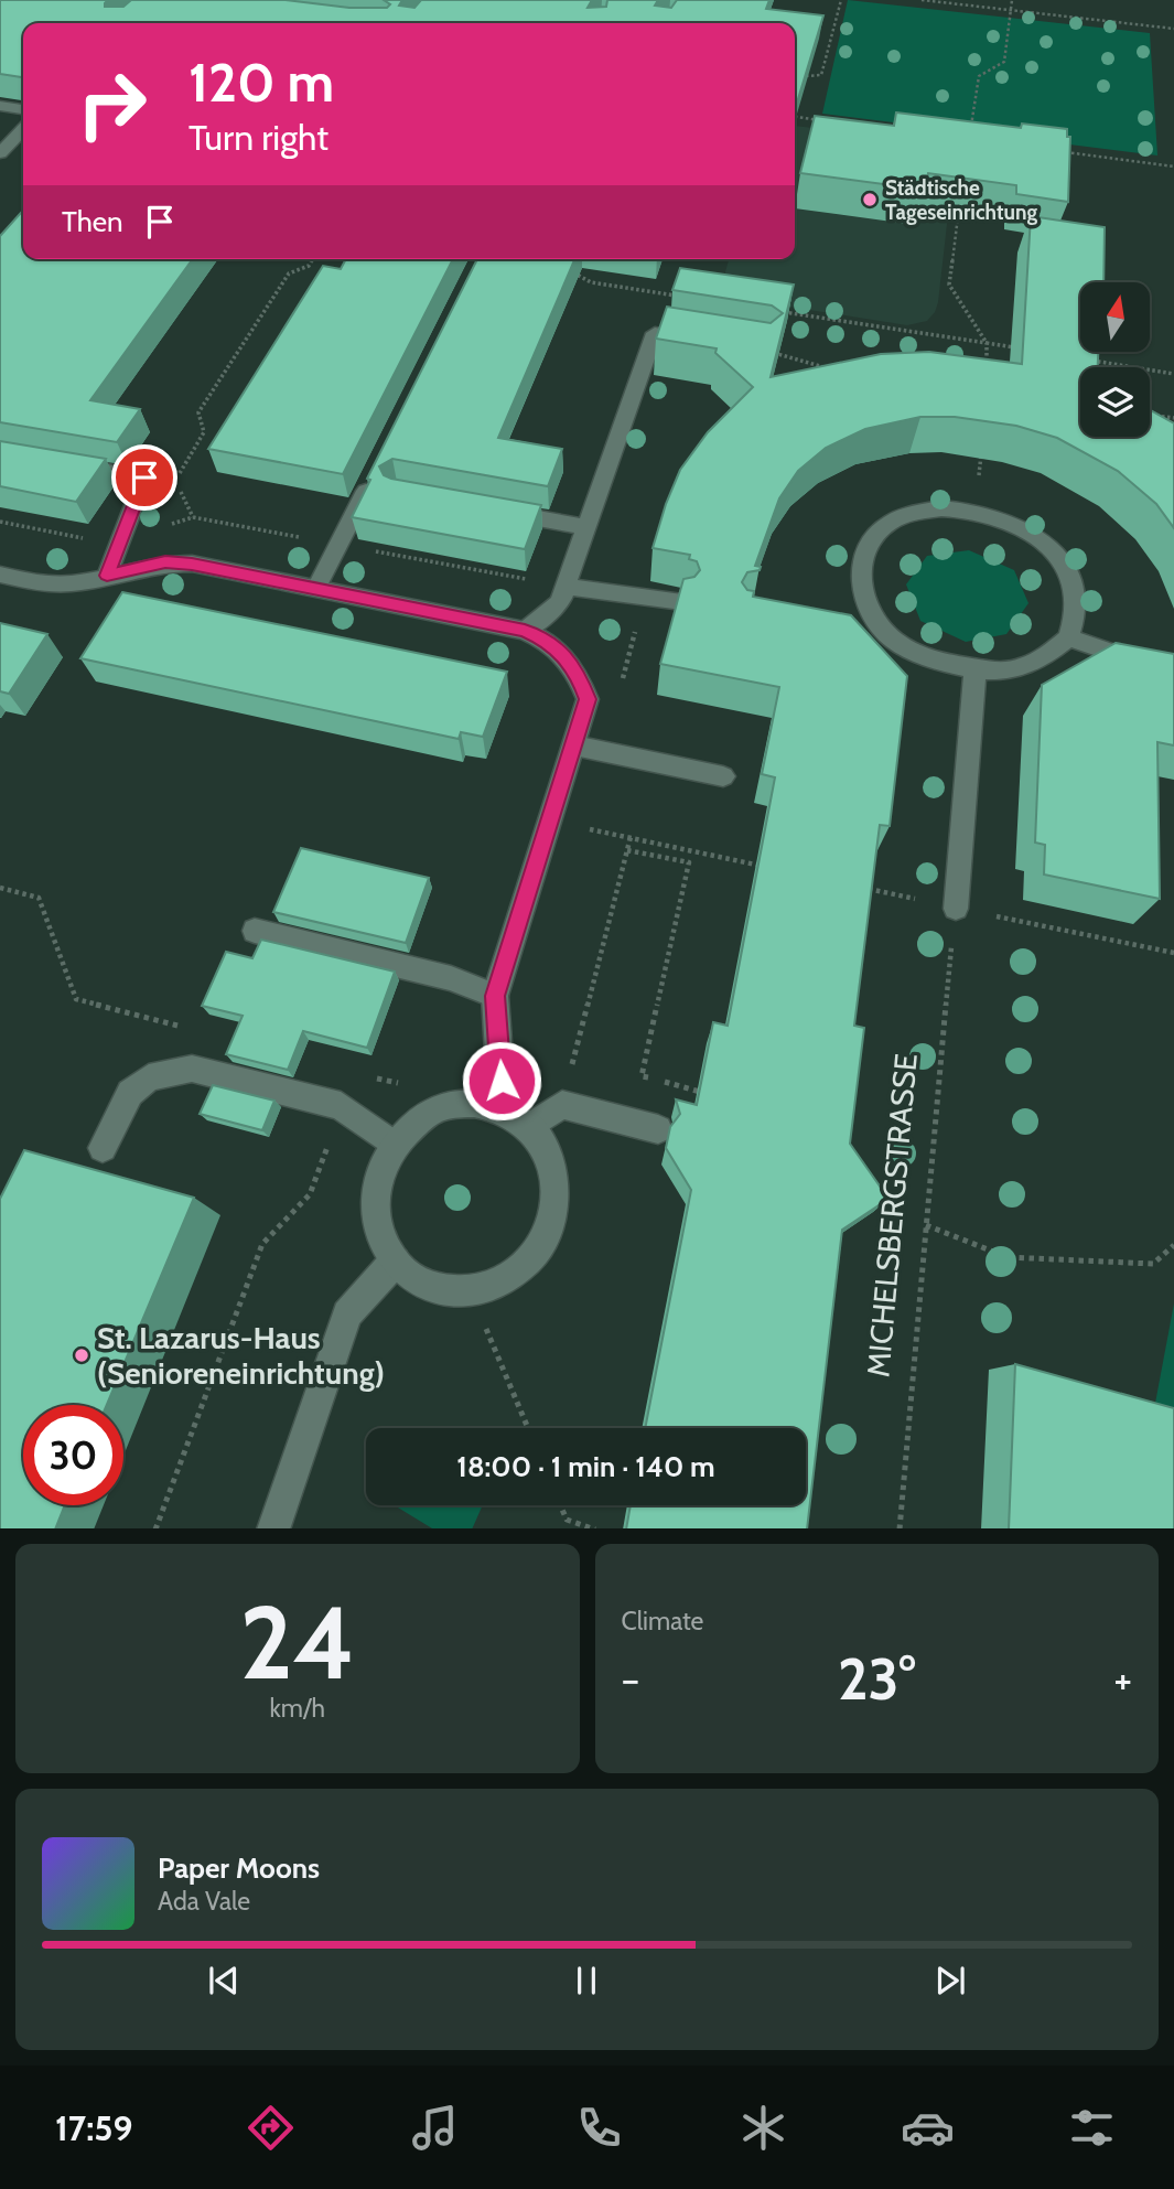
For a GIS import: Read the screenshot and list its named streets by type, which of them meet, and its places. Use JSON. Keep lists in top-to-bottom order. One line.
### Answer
{"streets":{"path":["MICHELSBERGSTRASSE"]},"places":["Städtische Tageseinrichtung","St. Lazarus-Haus (Senioreneinrichtung)"],"north":"top","page":{"turn":["120 m","Turn right"],"then":"Then","limit":"30","trip":"18:00 · 1 min · 140 m","tile":[["24","km/h"],"Climate"],"heat":["−","23°","+"],"song":["Paper Moons","Ada Vale"],"tabs":"17:59"}}
